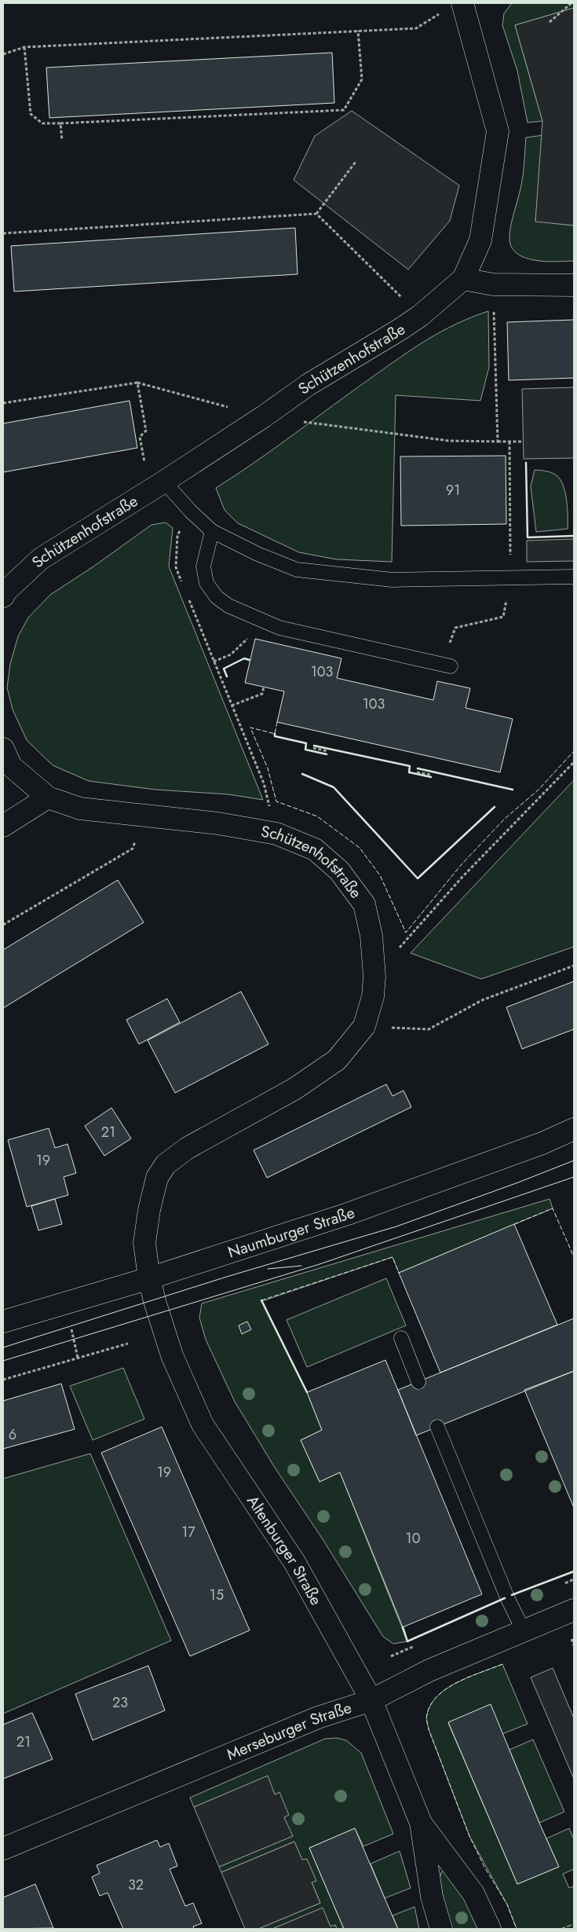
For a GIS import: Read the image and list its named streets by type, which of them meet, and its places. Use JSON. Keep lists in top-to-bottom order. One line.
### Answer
{"streets":{"street":["Schützenhofstraße","Naumburger Straße","Altenburger Straße","Merseburger Straße"]},"crossings":[["Schützenhofstraße","Naumburger Straße"],["Schützenhofstraße","Altenburger Straße"],["Naumburger Straße","Altenburger Straße"],["Altenburger Straße","Merseburger Straße"]],"house_numbers":["91","103","103","21","19","6","19","17","10","15","23","21","32"]}
